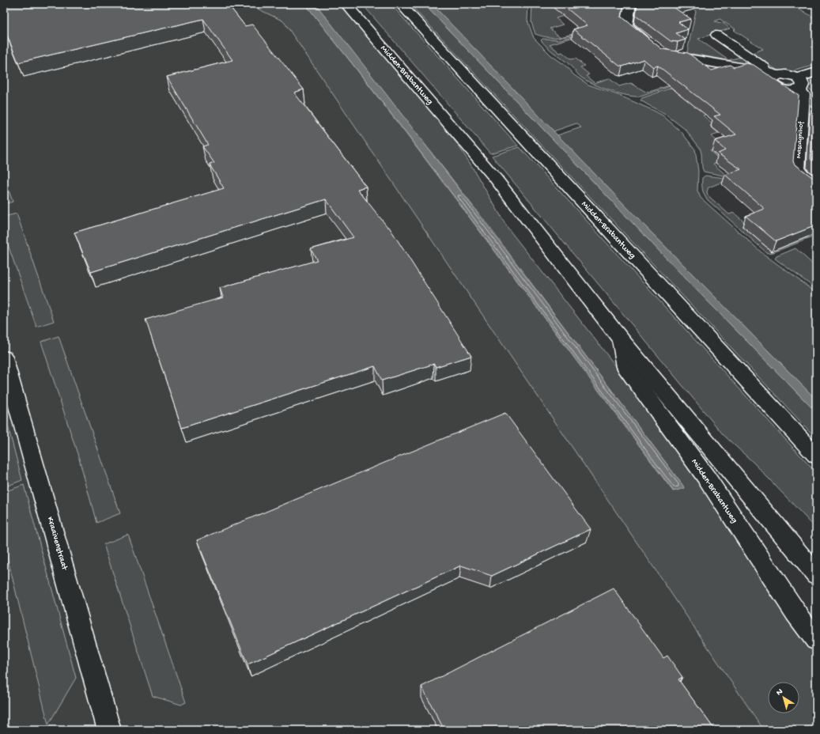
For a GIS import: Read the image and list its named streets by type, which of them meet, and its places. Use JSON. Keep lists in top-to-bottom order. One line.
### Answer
{"streets":{"main road":["Midden-Brabantweg","Mascagnihof","Kraaivenstraat"]},"north":"top left"}
